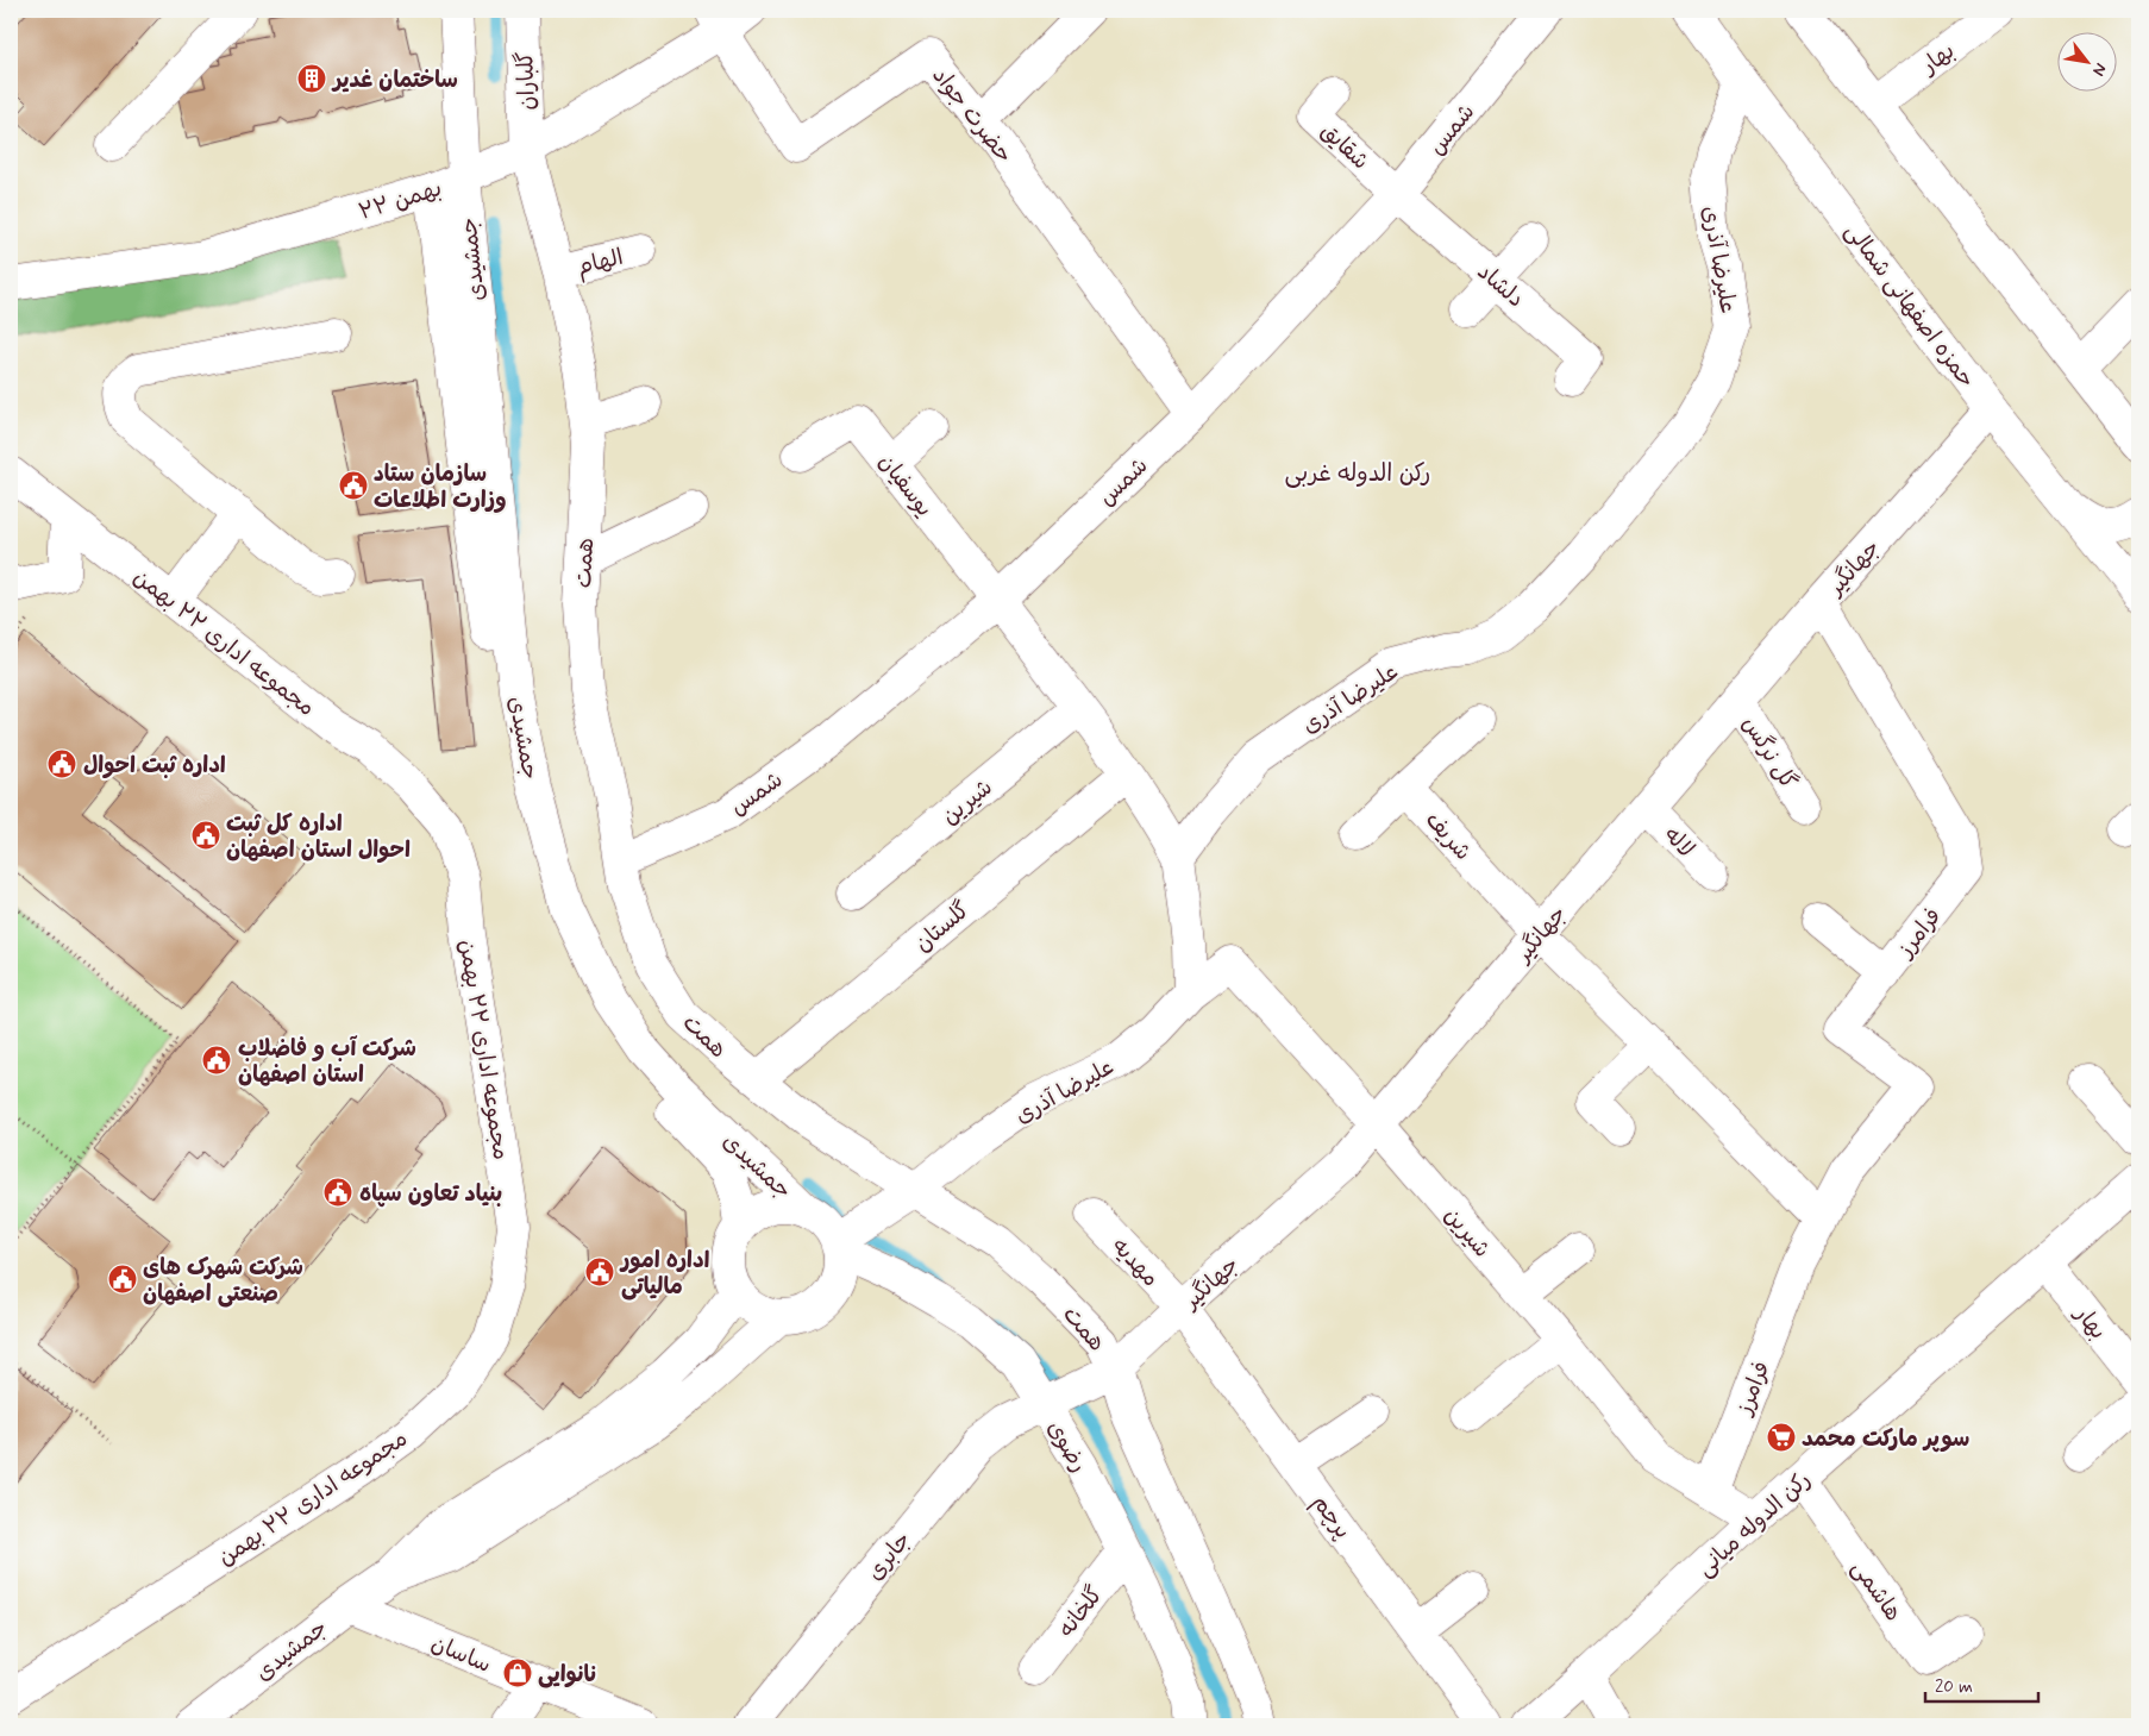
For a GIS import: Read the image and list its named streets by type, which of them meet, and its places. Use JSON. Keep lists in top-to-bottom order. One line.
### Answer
{"streets":{"street":["بهار","گلباران","حضرت جواد","شمس","شقایق","۲۲ بهمن","جمشیدی","علیرضا آذری","الهام","دلشاد","حمزه اصفهانی شمالی","یوسفیان","همت","جهانگیر","مجموعه اداری ۲۲ بهمن","گل نرگس","شیرین","شریف","لاله","گلستان","فرامرز","مهدیه","رضوی","پرچم","رکن الدوله میانی","جابری","هاشمی","گلخانه","ساسان"]},"crossings":[["بهار","رکن الدوله میانی"],["گلباران","۲۲ بهمن"],["گلباران","همت"],["حضرت جواد","شمس"],["حضرت جواد","۲۲ بهمن"],["شمس","شقایق"],["شمس","دلشاد"],["شمس","یوسفیان"],["شمس","همت"],["شقایق","دلشاد"],["۲۲ بهمن","جمشیدی"],["۲۲ بهمن","همت"],["جمشیدی","علیرضا آذری"],["جمشیدی","رضوی"],["جمشیدی","ساسان"],["علیرضا آذری","حمزه اصفهانی شمالی"],["علیرضا آذری","همت"],["علیرضا آذری","شیرین"],["علیرضا آذری","رضوی"],["الهام","همت"],["حمزه اصفهانی شمالی","جهانگیر"],["همت","جهانگیر"],["همت","گلستان"],["جهانگیر","گل نرگس"],["جهانگیر","شیرین"],["جهانگیر","شریف"],["جهانگیر","لاله"],["جهانگیر","فرامرز"],["جهانگیر","مهدیه"],["جهانگیر","رضوی"],["جهانگیر","پرچم"],["جهانگیر","جابری"],["شیرین","فرامرز"],["شیرین","رکن الدوله میانی"],["مهدیه","پرچم"],["رضوی","جابری"],["رضوی","گلخانه"],["رکن الدوله میانی","هاشمی"]],"districts":["رکن الدوله غربی"],"places":{"building":["ساختمان غدیر"],"public building":["سازمان ستاد وزارت اطلاعات","اداره ثبت احوال","اداره کل ثبت احوال استان اصفهان","شرکت آب و فاضلاب استان اصفهان","بنیاد تعاون سپاه","اداره امور مالیاتی","شرکت شهرک های صنعتی اصفهان"],"supermarket":["سوپر مارکت محمد"],"shop":["نانوایی"]},"scale_bar":"20 m","north":"bottom right"}
